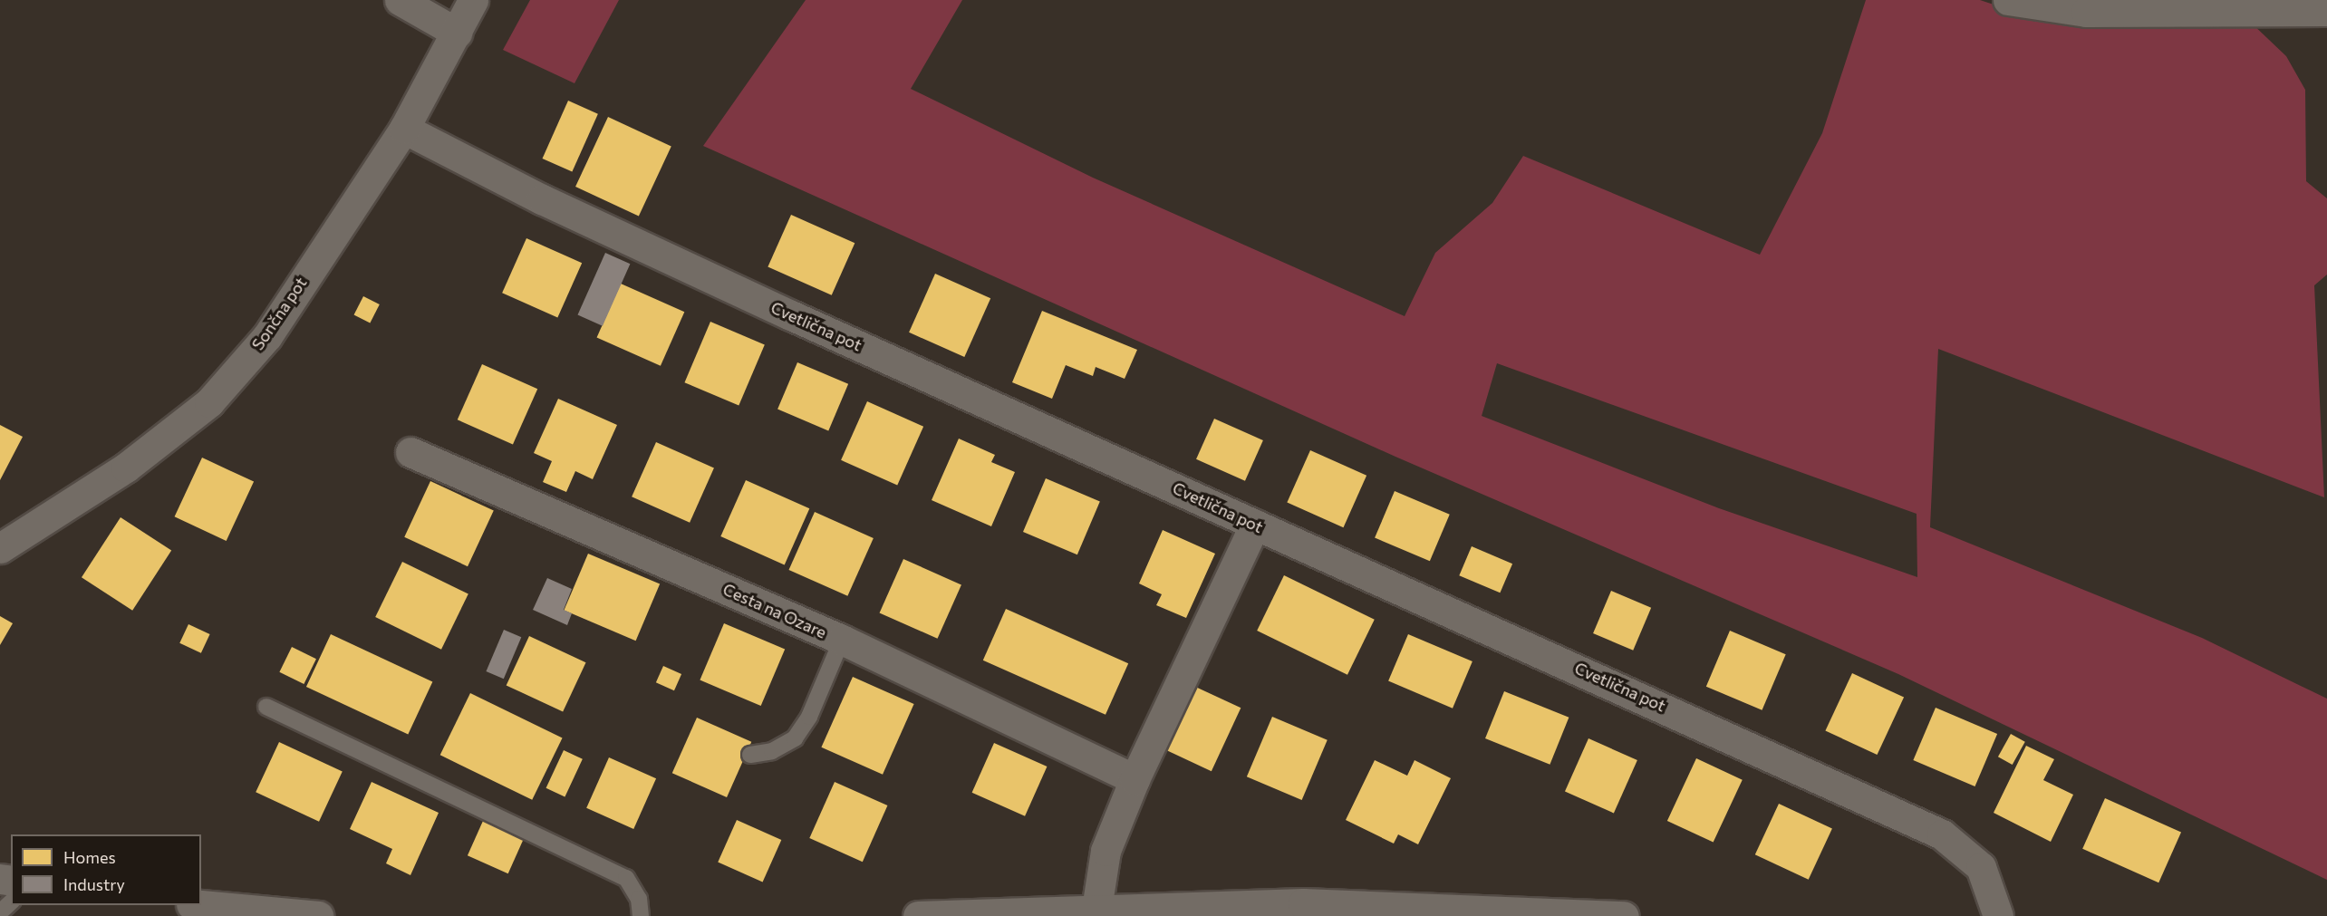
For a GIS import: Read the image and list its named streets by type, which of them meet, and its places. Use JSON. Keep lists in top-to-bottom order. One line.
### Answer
{"streets":{"street":["Sončna pot","Cvetlična pot","Cesta na Ozare"]},"crossings":[["Sončna pot","Cvetlična pot"]],"legend":["Homes","Industry"]}
